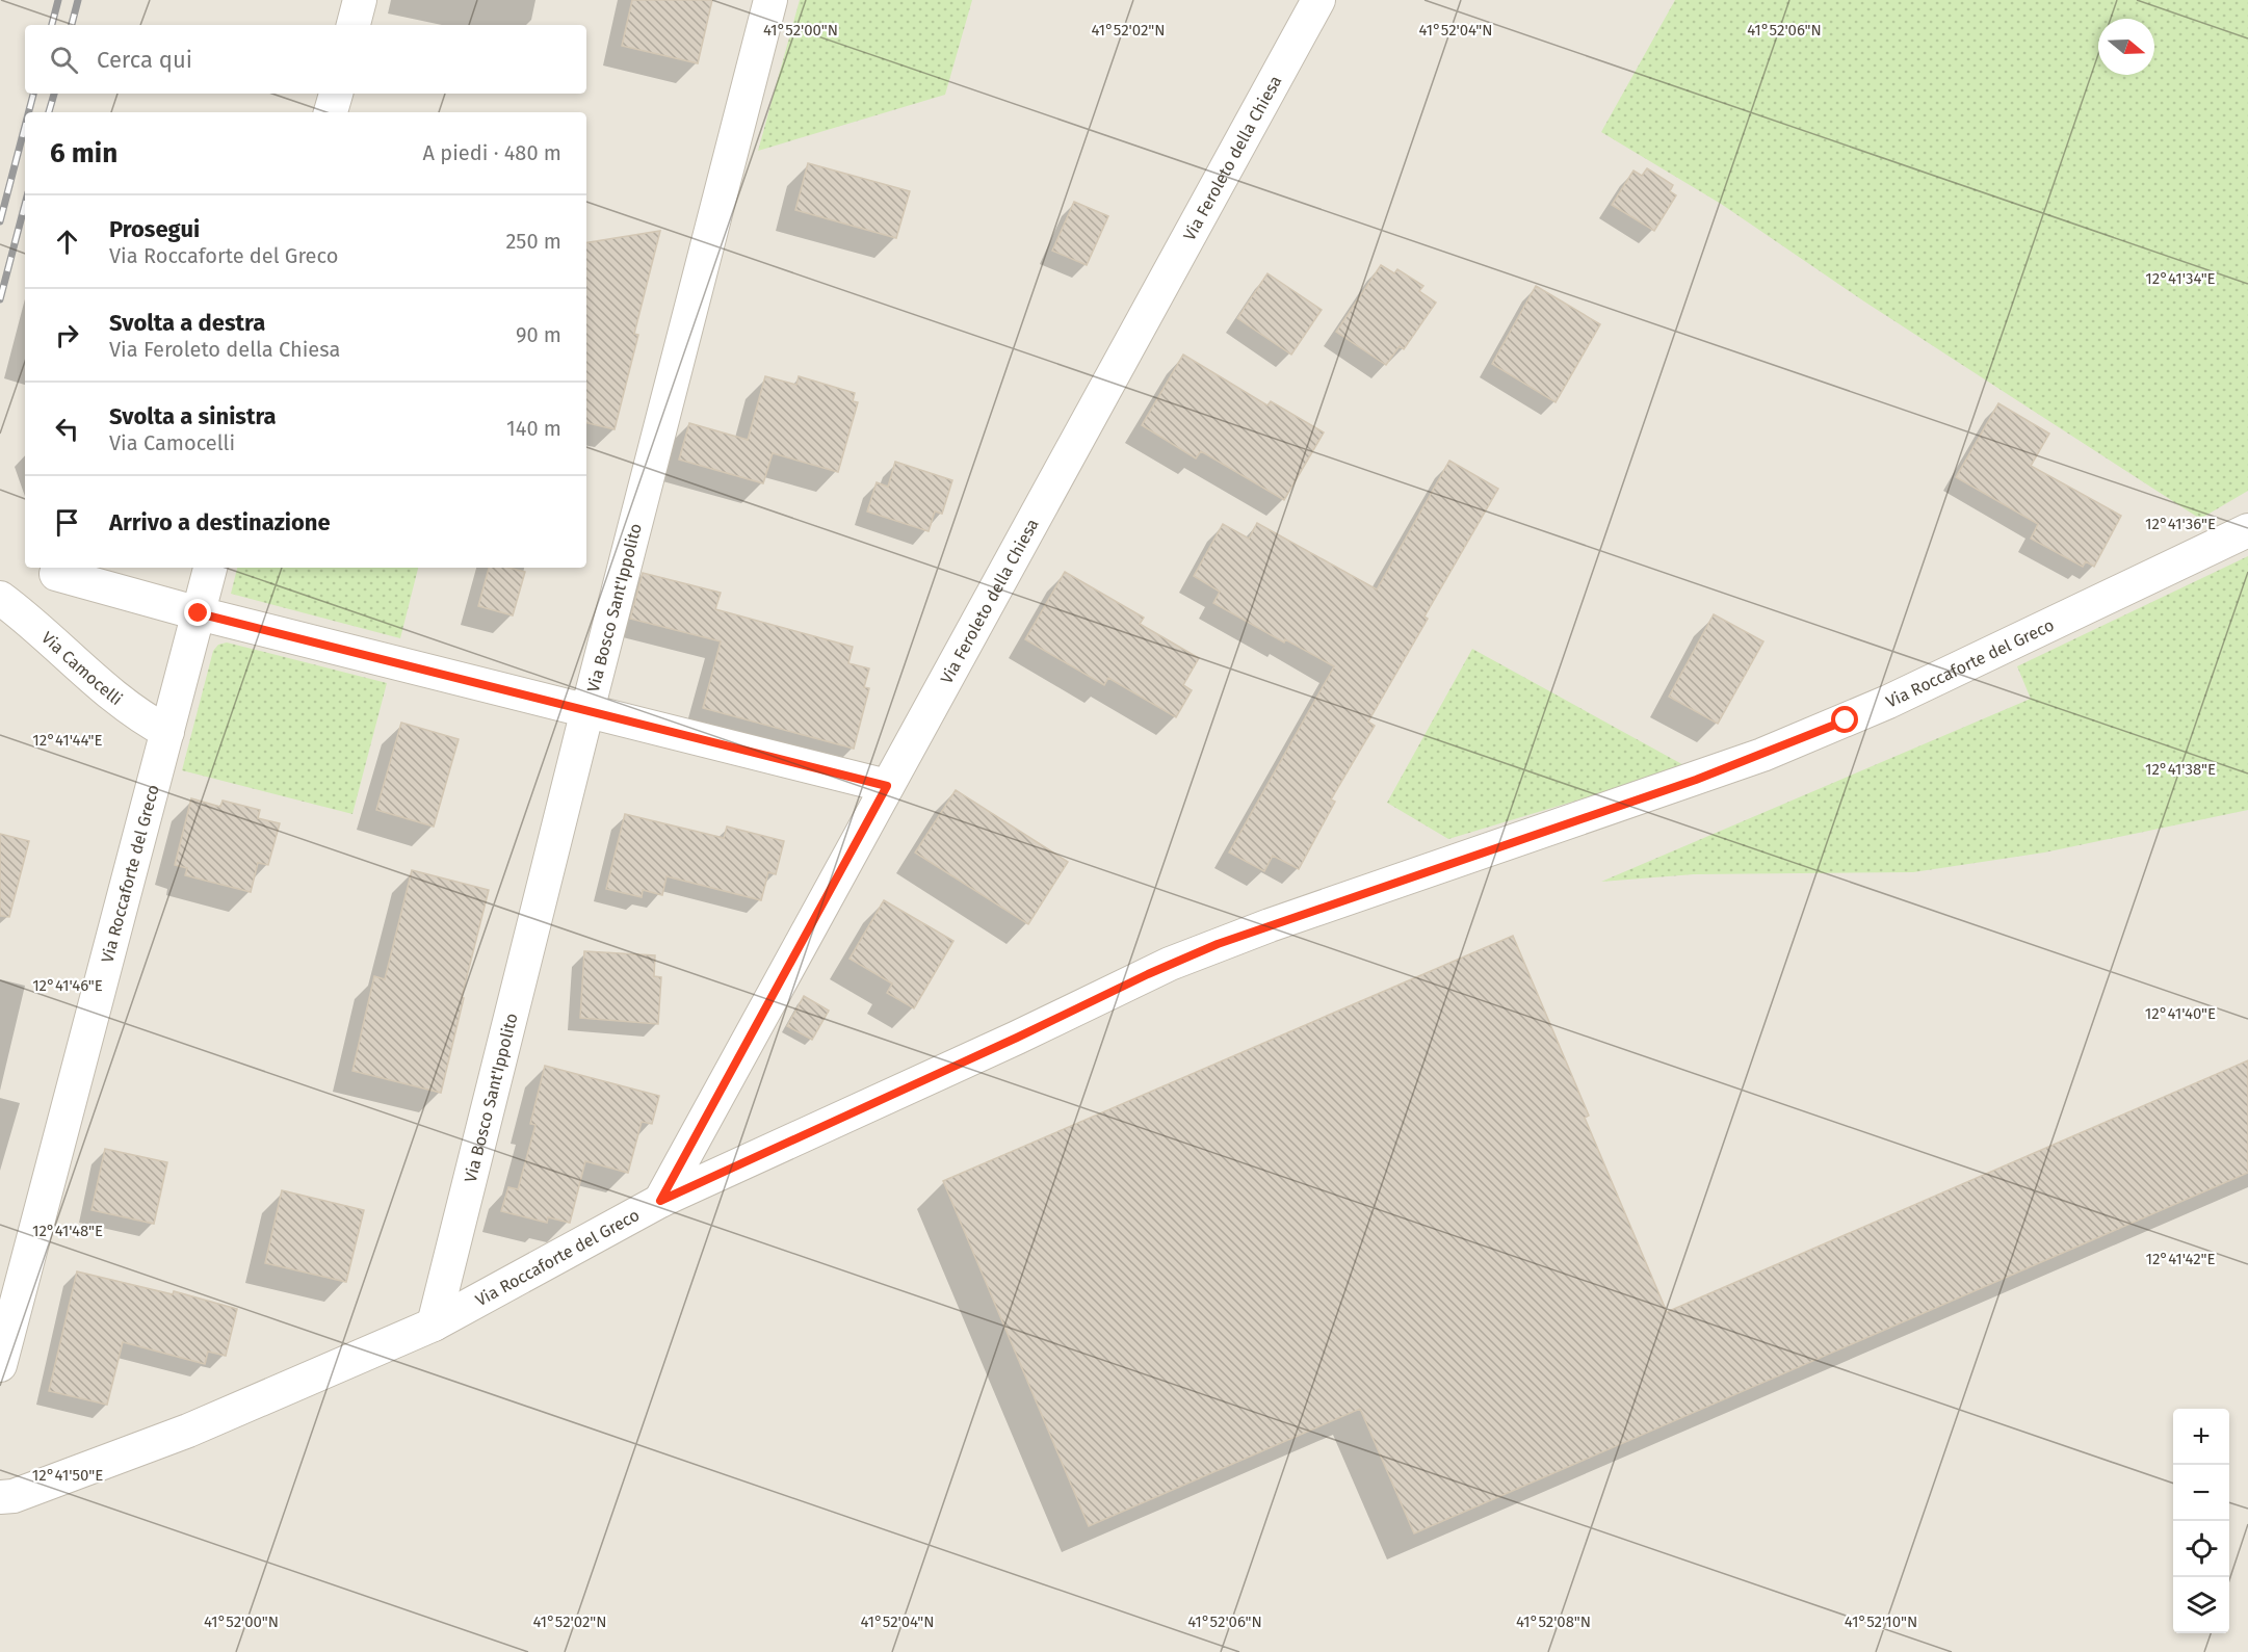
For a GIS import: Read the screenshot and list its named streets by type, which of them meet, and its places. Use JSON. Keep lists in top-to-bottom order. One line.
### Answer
{"streets":{"street":["Via Feroleto della Chiesa","Via Bosco Sant'Ippolito","Via Roccaforte del Greco","Via Camocelli"]},"crossings":[["Via Feroleto della Chiesa","Via Roccaforte del Greco"],["Via Bosco Sant'Ippolito","Via Roccaforte del Greco"],["Via Roccaforte del Greco","Via Camocelli"]],"north":"right","page":{"search":"Cerca qui","heading":["6 min","A piedi · 480 m"],"list":[["Prosegui","Via Roccaforte del Greco","250 m"],["Svolta a destra","Via Feroleto della Chiesa","90 m"],["Svolta a sinistra","Via Camocelli","140 m"],"Arrivo a destinazione"],"map_buttons":["+","−"]},"coordinates":["41°52'00\"N","41°52'02\"N","41°52'04\"N","41°52'06\"N","12°41'34\"E","12°41'36\"E","12°41'44\"E","12°41'38\"E","12°41'46\"E","12°41'40\"E","12°41'48\"E","12°41'42\"E","12°41'50\"E","41°52'08\"N","41°52'10\"N"]}
